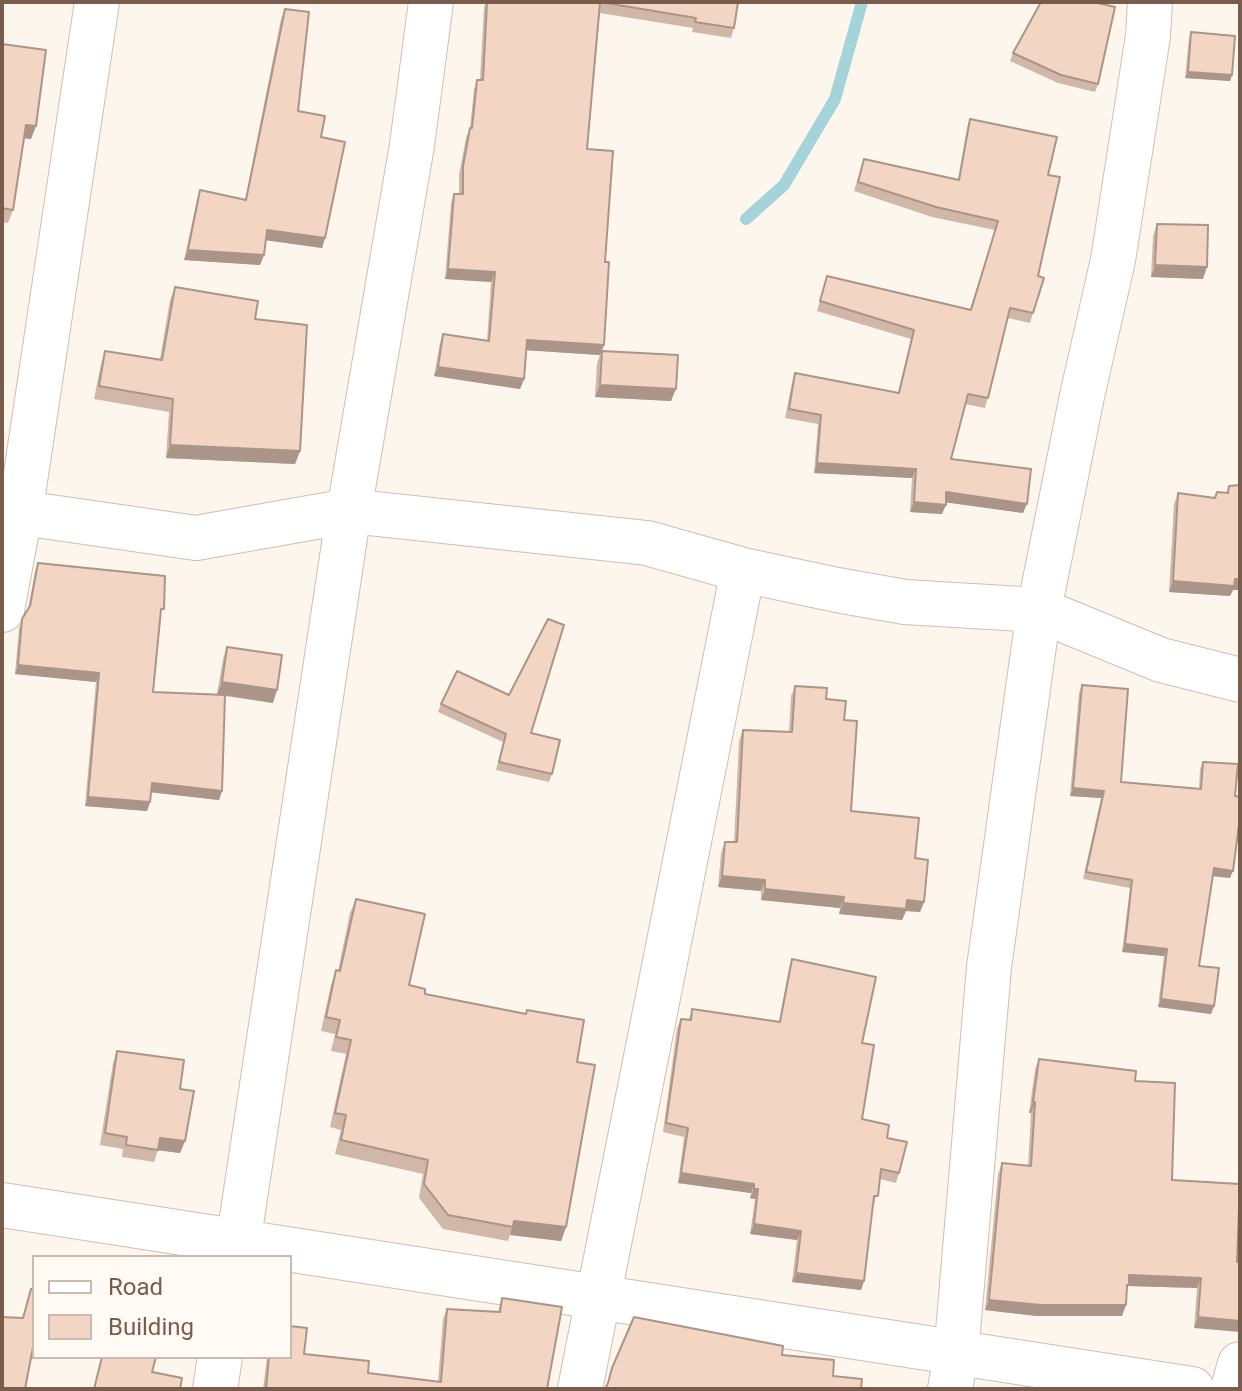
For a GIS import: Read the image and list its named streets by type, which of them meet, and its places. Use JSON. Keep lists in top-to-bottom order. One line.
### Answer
{"legend":["Road","Building"]}
